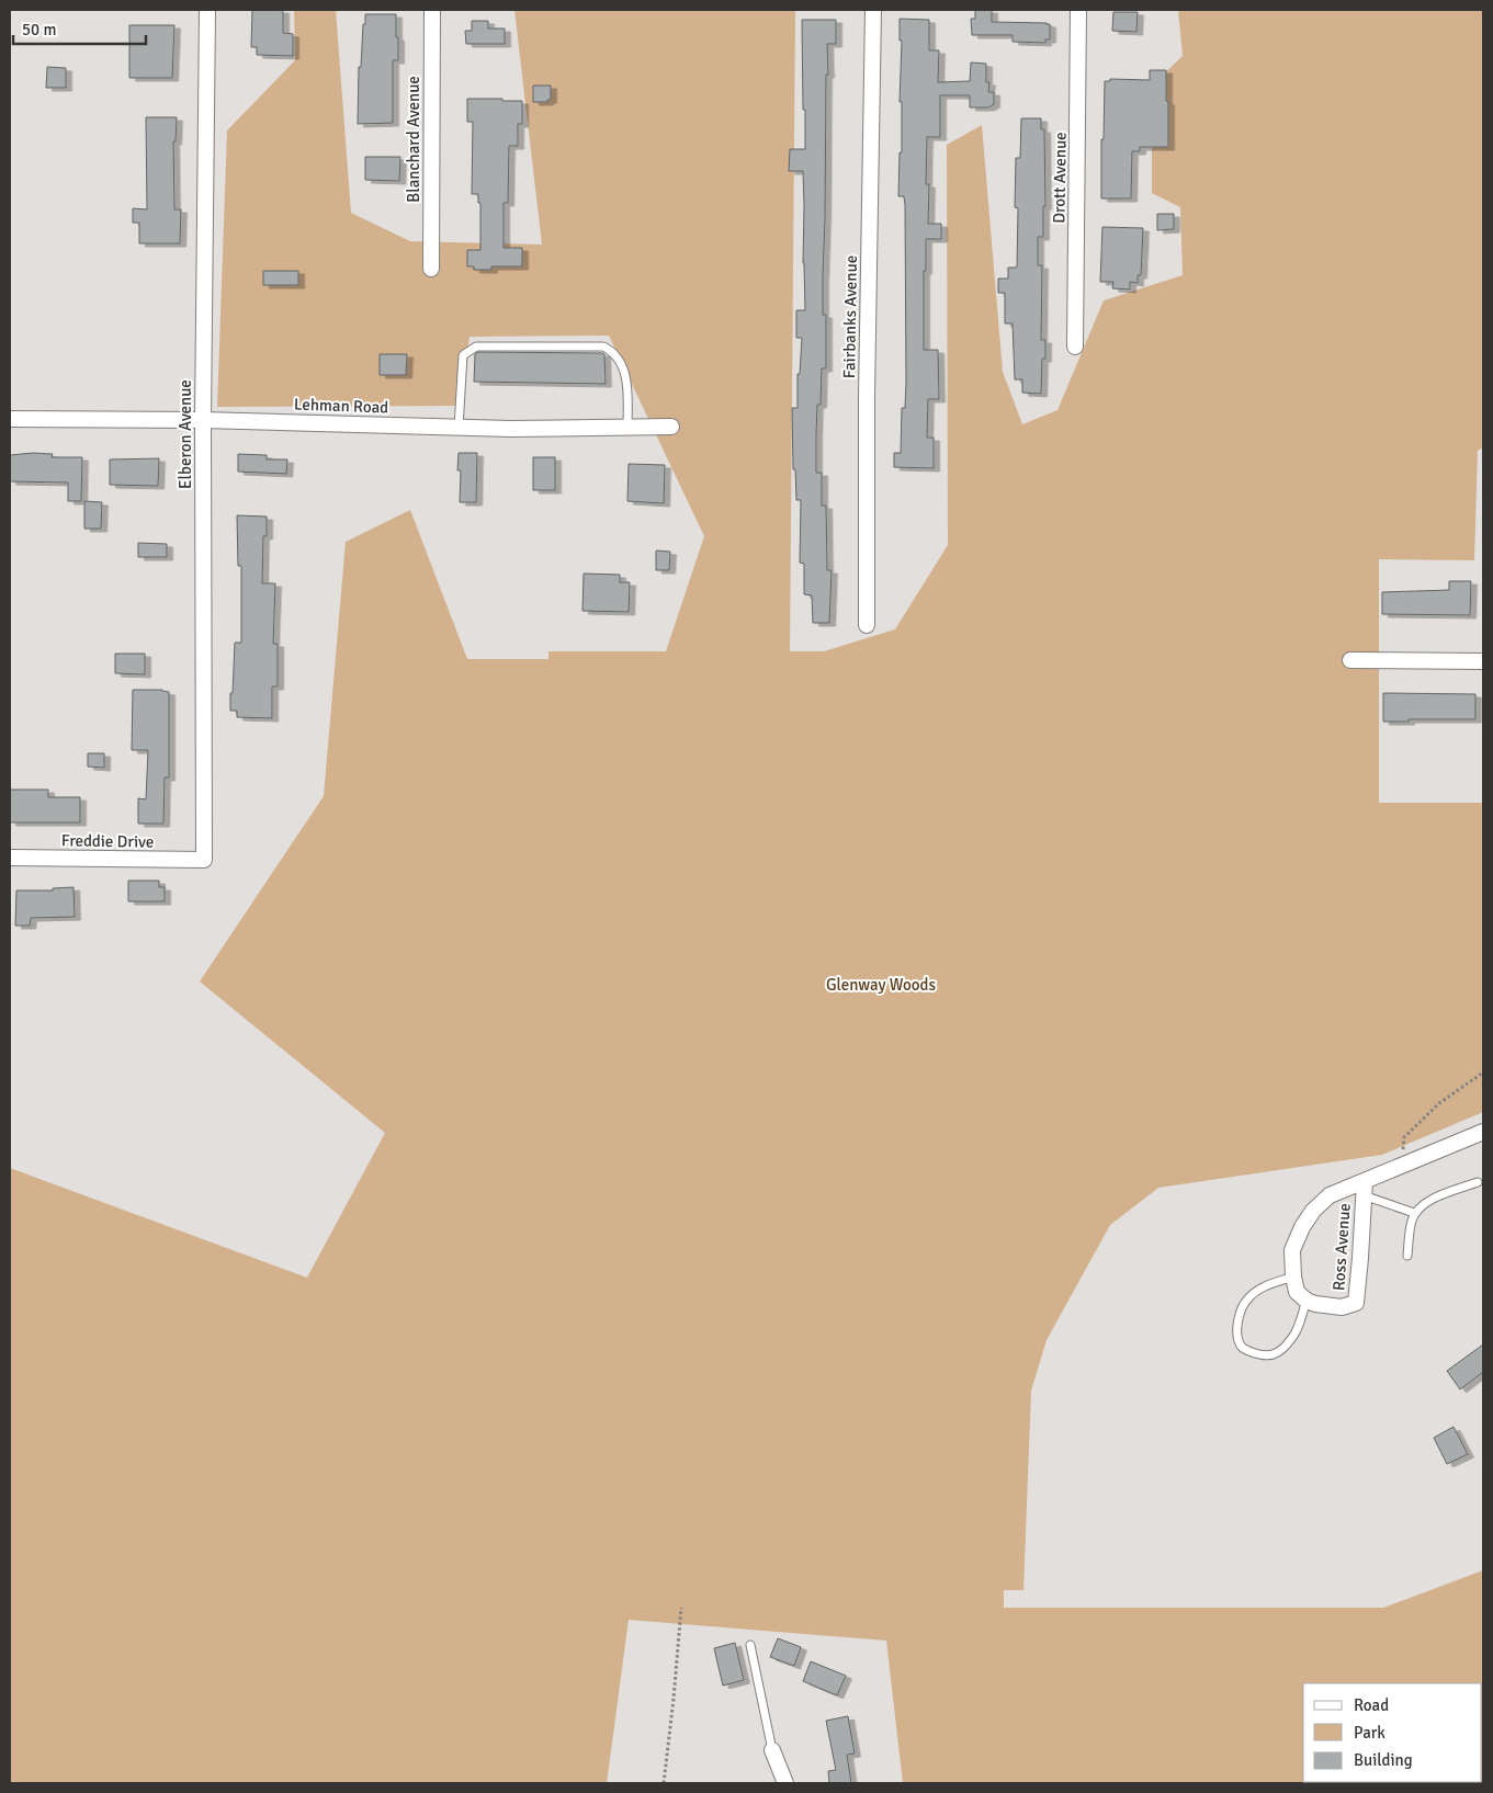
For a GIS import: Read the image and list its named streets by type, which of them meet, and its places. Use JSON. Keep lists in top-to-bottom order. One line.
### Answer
{"streets":{"street":["Blanchard Avenue","Drott Avenue","Fairbanks Avenue","Lehman Road","Elberon Avenue","Freddie Drive","Ross Avenue"]},"crossings":[["Lehman Road","Elberon Avenue"],["Elberon Avenue","Freddie Drive"]],"parks":["Glenway Woods"],"legend":["Road","Park","Building"],"scale_bar":"50 m"}
